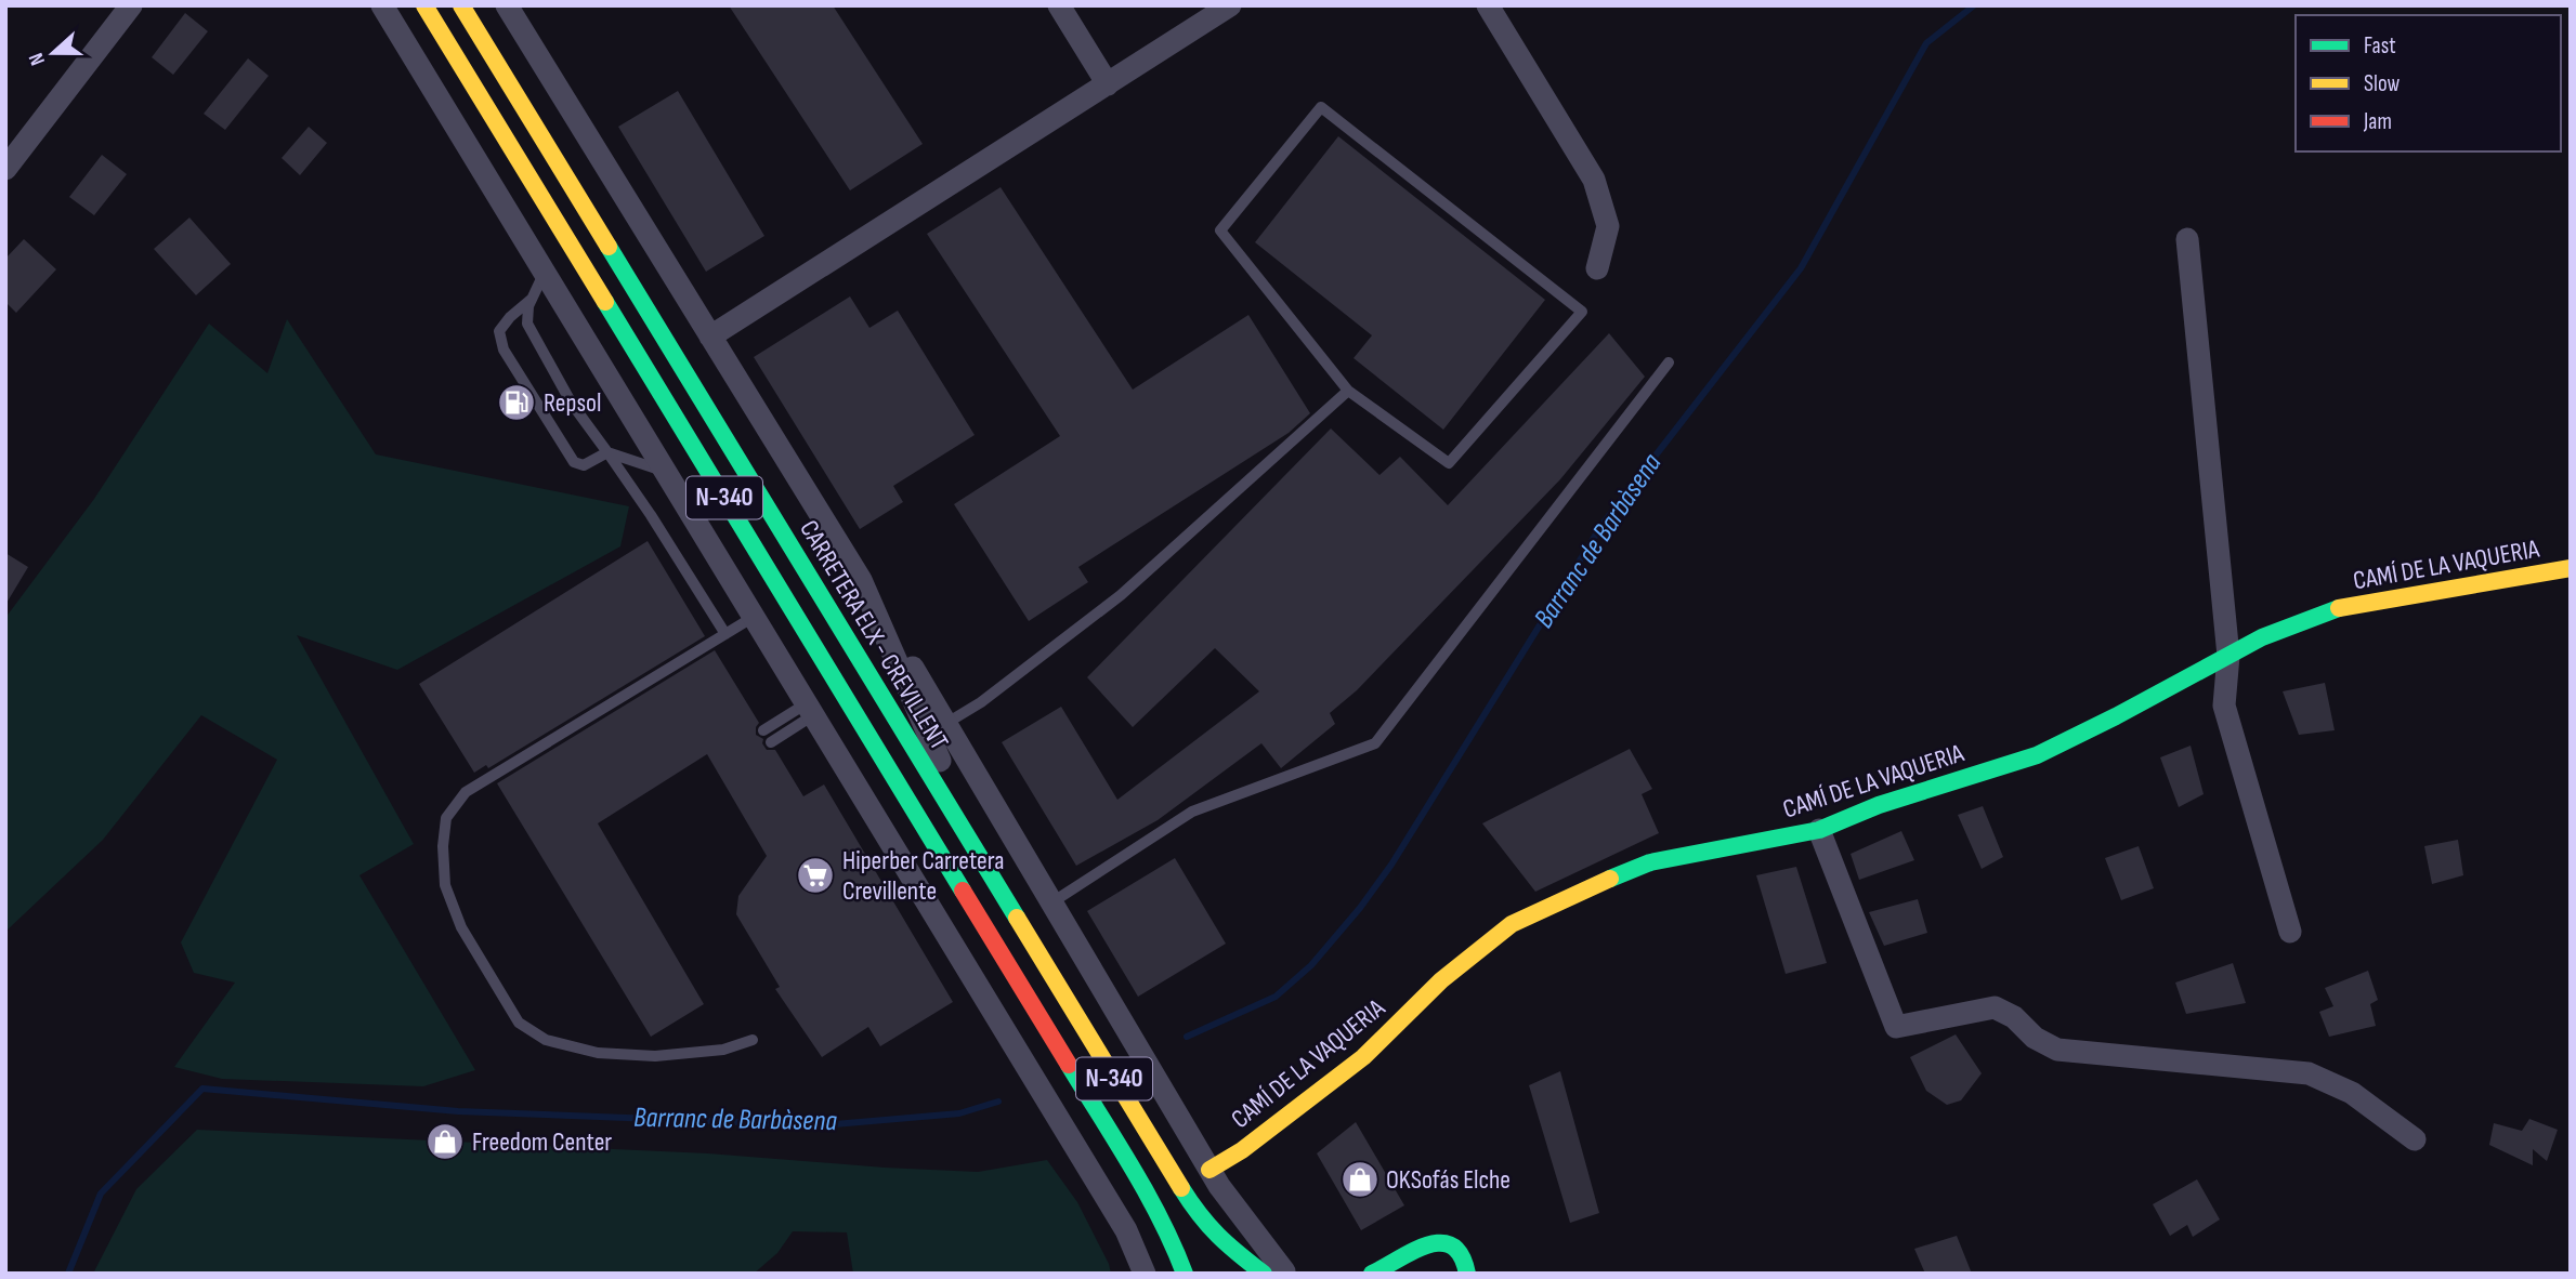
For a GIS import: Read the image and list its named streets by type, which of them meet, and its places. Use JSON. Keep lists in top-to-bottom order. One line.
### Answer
{"streets":{"main road":["N-340","CAMÍ DE LA VAQUERIA","CARRETERA ELX - CREVILLENT"]},"water":["Barranc de Barbàsena"],"places":{"fuel station":["Repsol"],"supermarket":["Hiperber Carretera Crevillente"],"shop":["Freedom Center","OKSofás Elche"]},"legend":["Fast","Slow","Jam"],"north":"left"}
